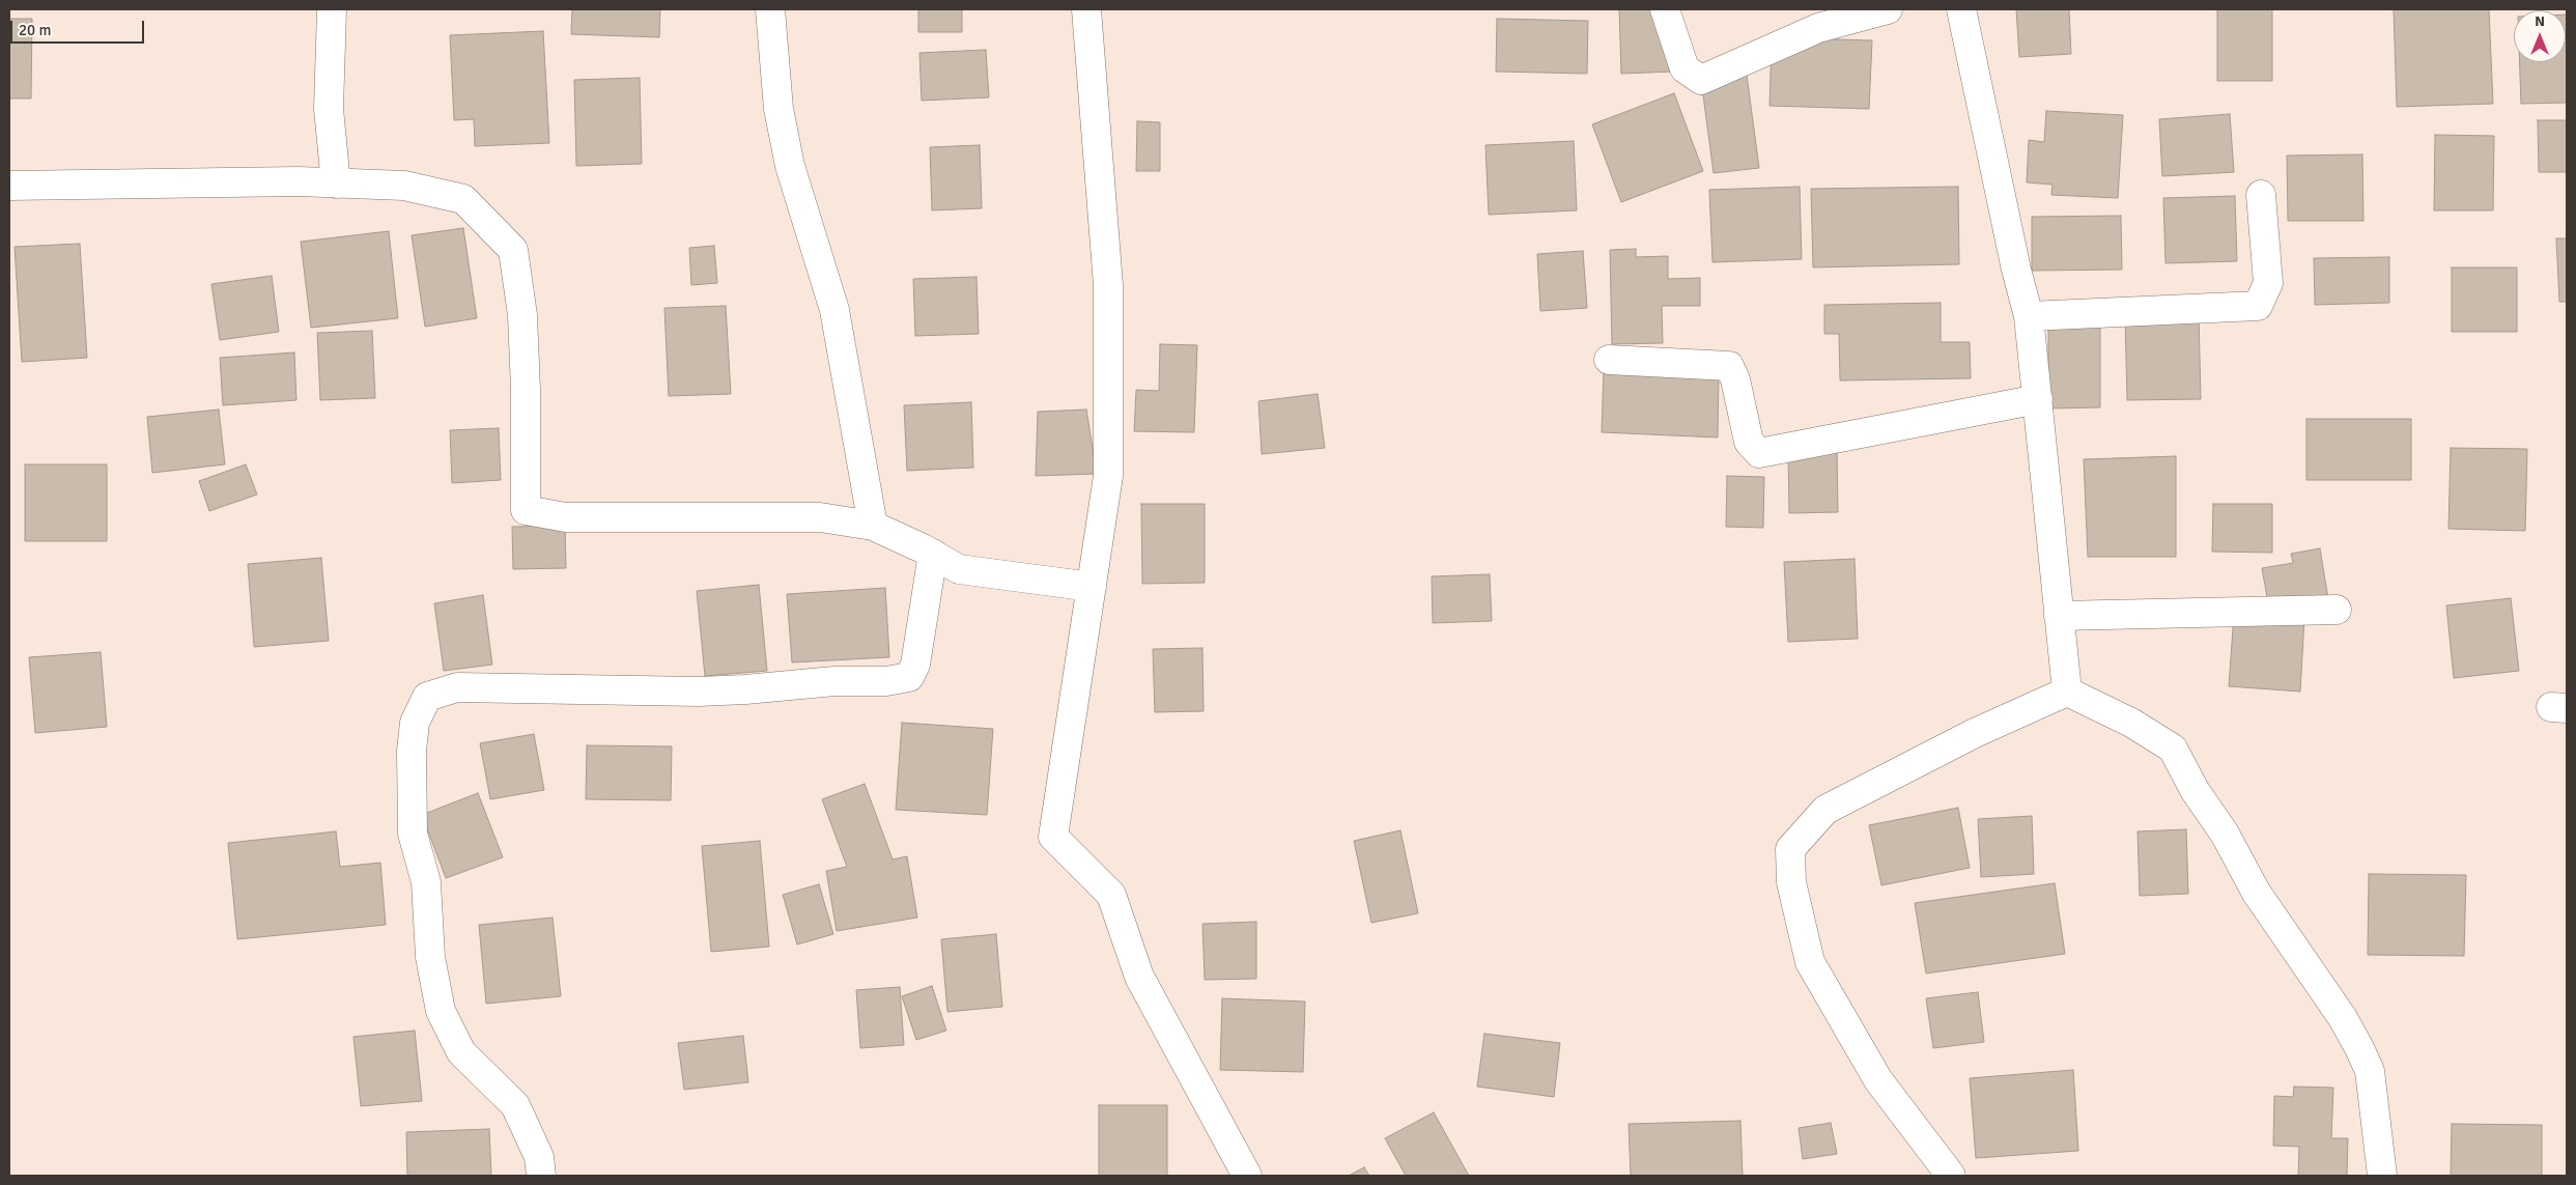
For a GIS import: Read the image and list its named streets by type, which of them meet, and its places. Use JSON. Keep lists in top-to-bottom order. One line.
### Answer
{"scale_bar":"20 m","north":"top"}
